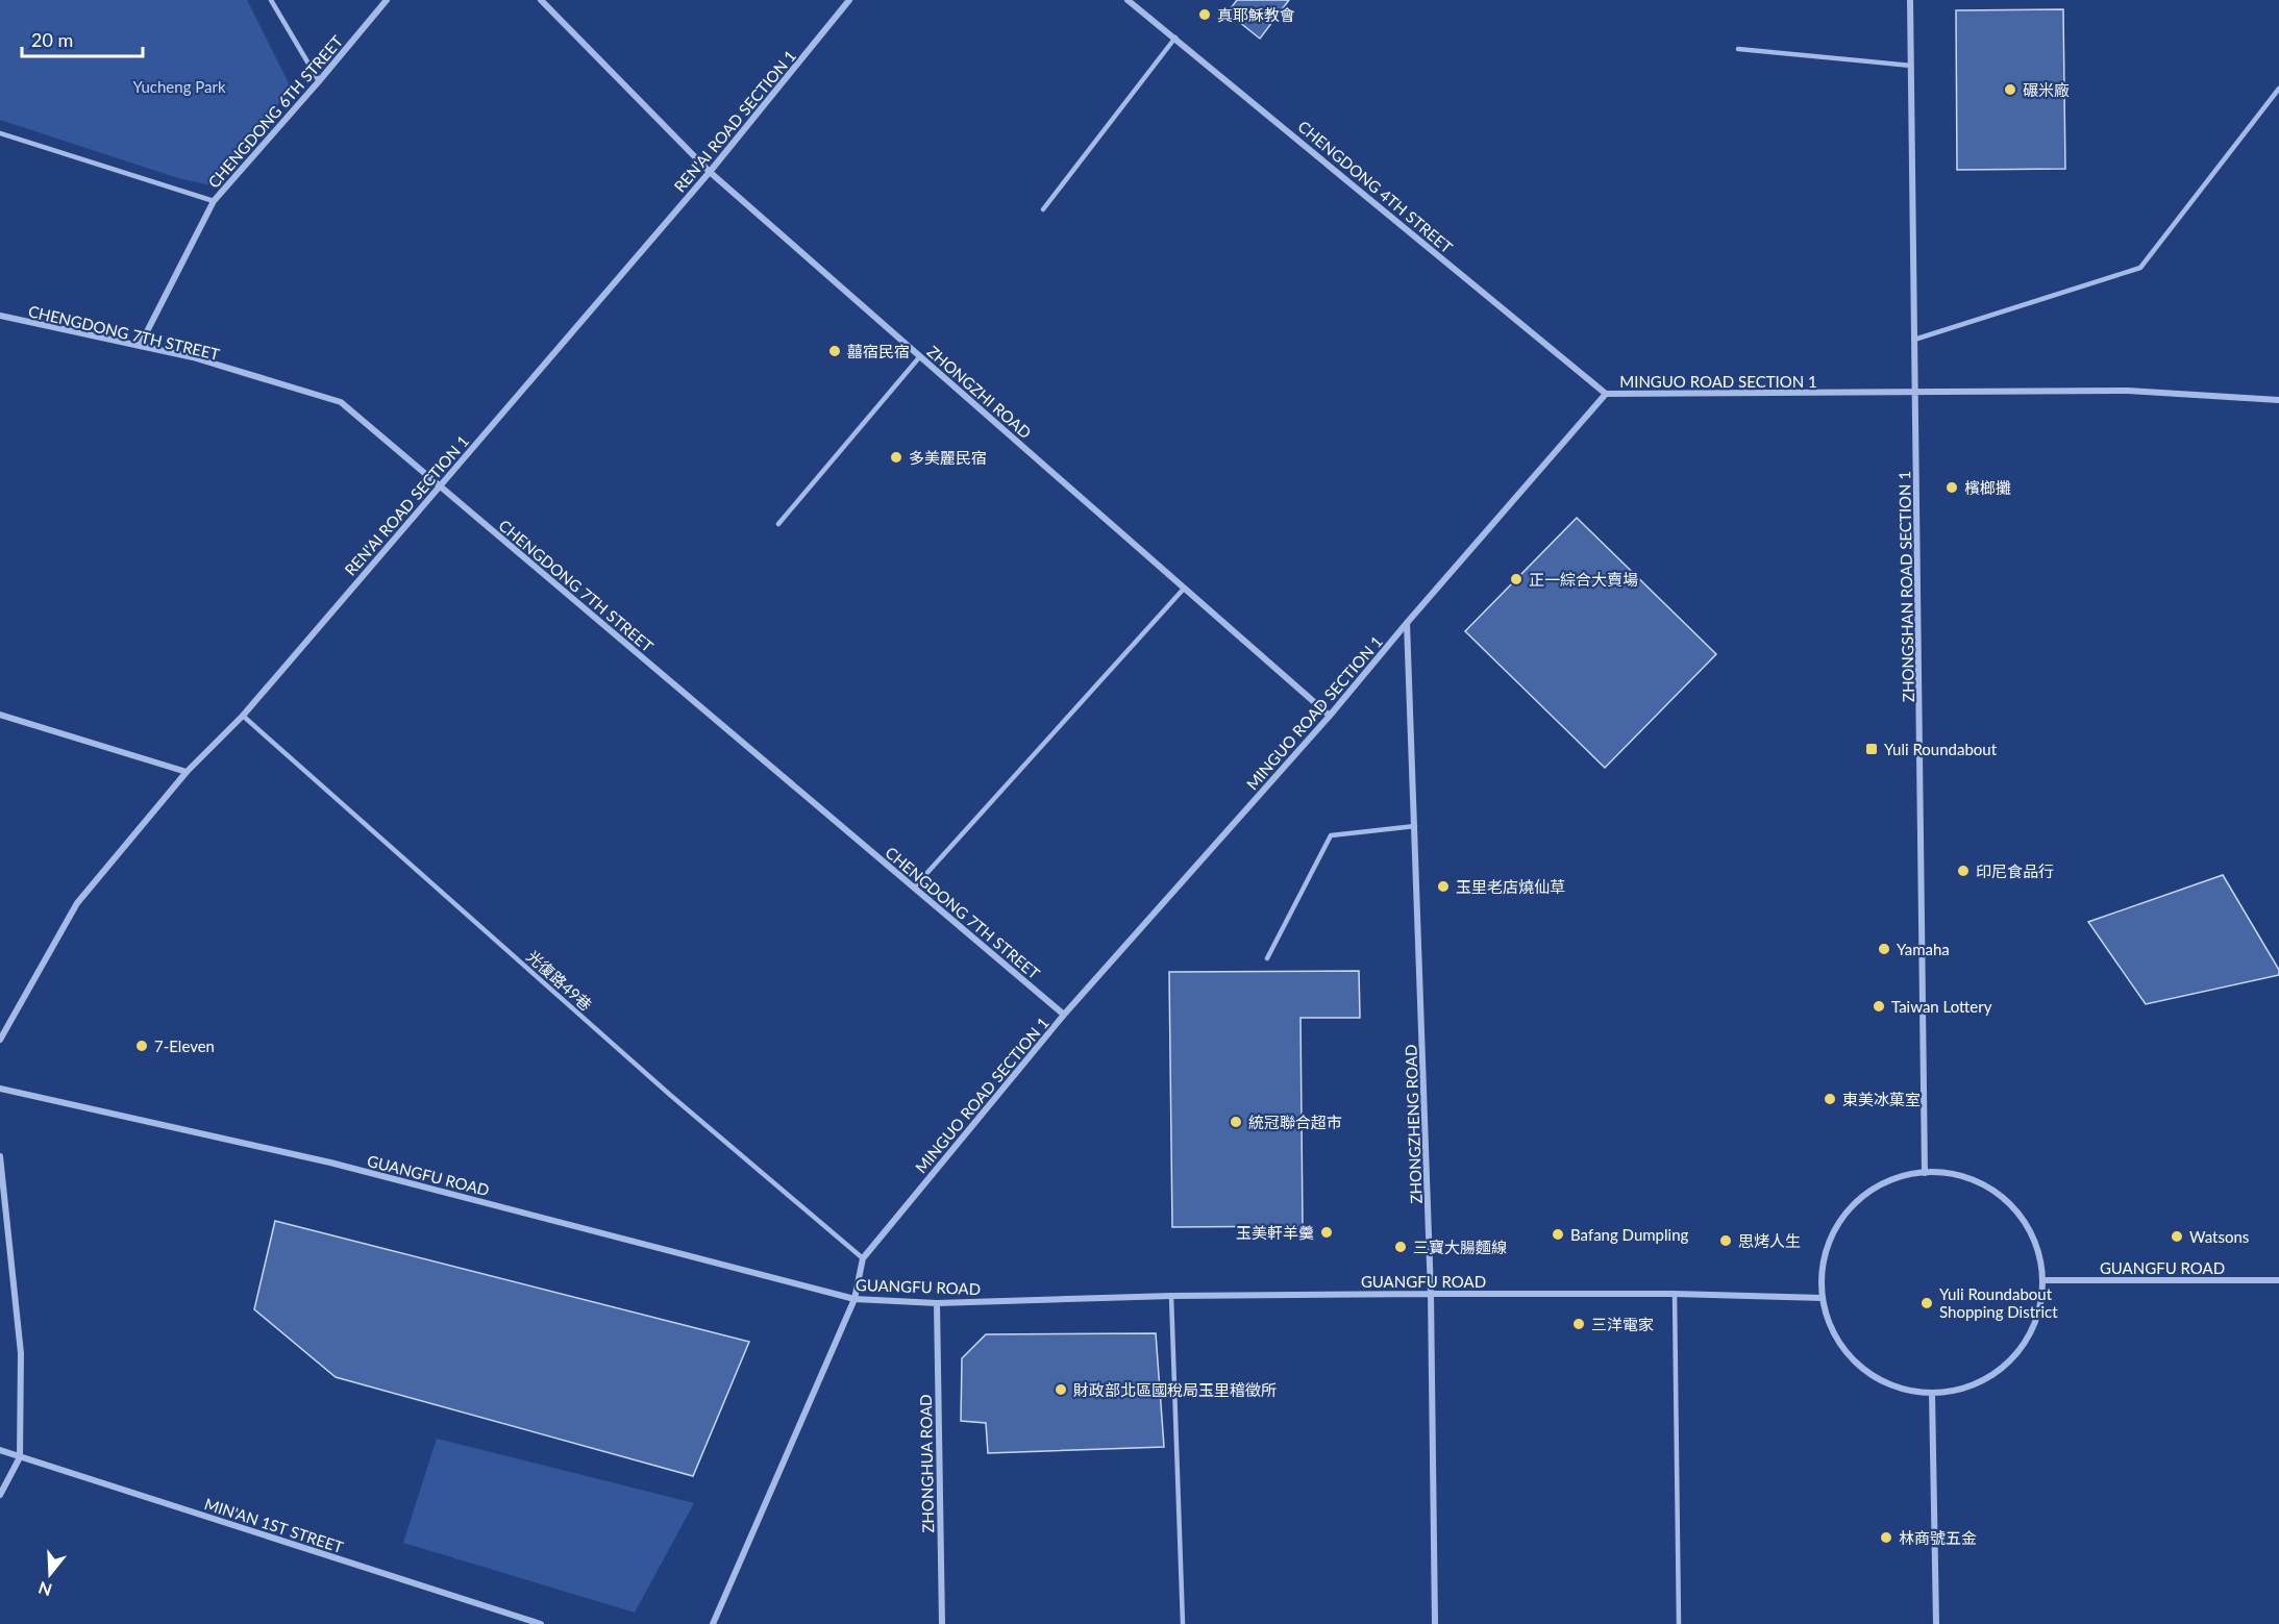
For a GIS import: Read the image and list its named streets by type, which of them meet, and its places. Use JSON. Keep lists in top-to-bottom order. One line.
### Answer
{"streets":{"street":["CHENGDONG 6TH STREET","REN'AI ROAD SECTION 1","CHENGDONG 4TH STREET","CHENGDONG 7TH STREET","MINGUO ROAD SECTION 1","ZHONGZHI ROAD","ZHONGSHAN ROAD SECTION 1","ZHONGZHENG ROAD","GUANGFU ROAD","ZHONGHUA ROAD","MIN'AN 1ST STREET"],"lane":["光復路49巷"]},"crossings":[["CHENGDONG 6TH STREET","CHENGDONG 7TH STREET"],["REN'AI ROAD SECTION 1","CHENGDONG 7TH STREET"],["REN'AI ROAD SECTION 1","ZHONGZHI ROAD"],["REN'AI ROAD SECTION 1","光復路49巷"],["CHENGDONG 4TH STREET","MINGUO ROAD SECTION 1"],["CHENGDONG 7TH STREET","MINGUO ROAD SECTION 1"],["MINGUO ROAD SECTION 1","ZHONGZHI ROAD"],["MINGUO ROAD SECTION 1","ZHONGSHAN ROAD SECTION 1"],["MINGUO ROAD SECTION 1","光復路49巷"],["MINGUO ROAD SECTION 1","ZHONGZHENG ROAD"],["MINGUO ROAD SECTION 1","GUANGFU ROAD"],["ZHONGSHAN ROAD SECTION 1","GUANGFU ROAD"],["ZHONGZHENG ROAD","GUANGFU ROAD"],["GUANGFU ROAD","ZHONGHUA ROAD"]],"parks":["Yucheng Park"],"places":{"other":["真耶穌教會","碾米廠","囍宿民宿","多美麗民宿","檳榔攤","正一綜合大賣場","印尼食品行","玉里老店燒仙草","Yamaha","Taiwan Lottery","7-Eleven","東美冰菓室","統冠聯合超市","玉美軒羊羹","Bafang Dumpling","Watsons","思烤人生","三寶大腸麵線","Yuli Roundabout Shopping District","三洋電家","財政部北區國稅局玉里稽徵所","林商號五金"],"transit":["Yuli Roundabout"]},"scale_bar":"20 m","north":"bottom"}
